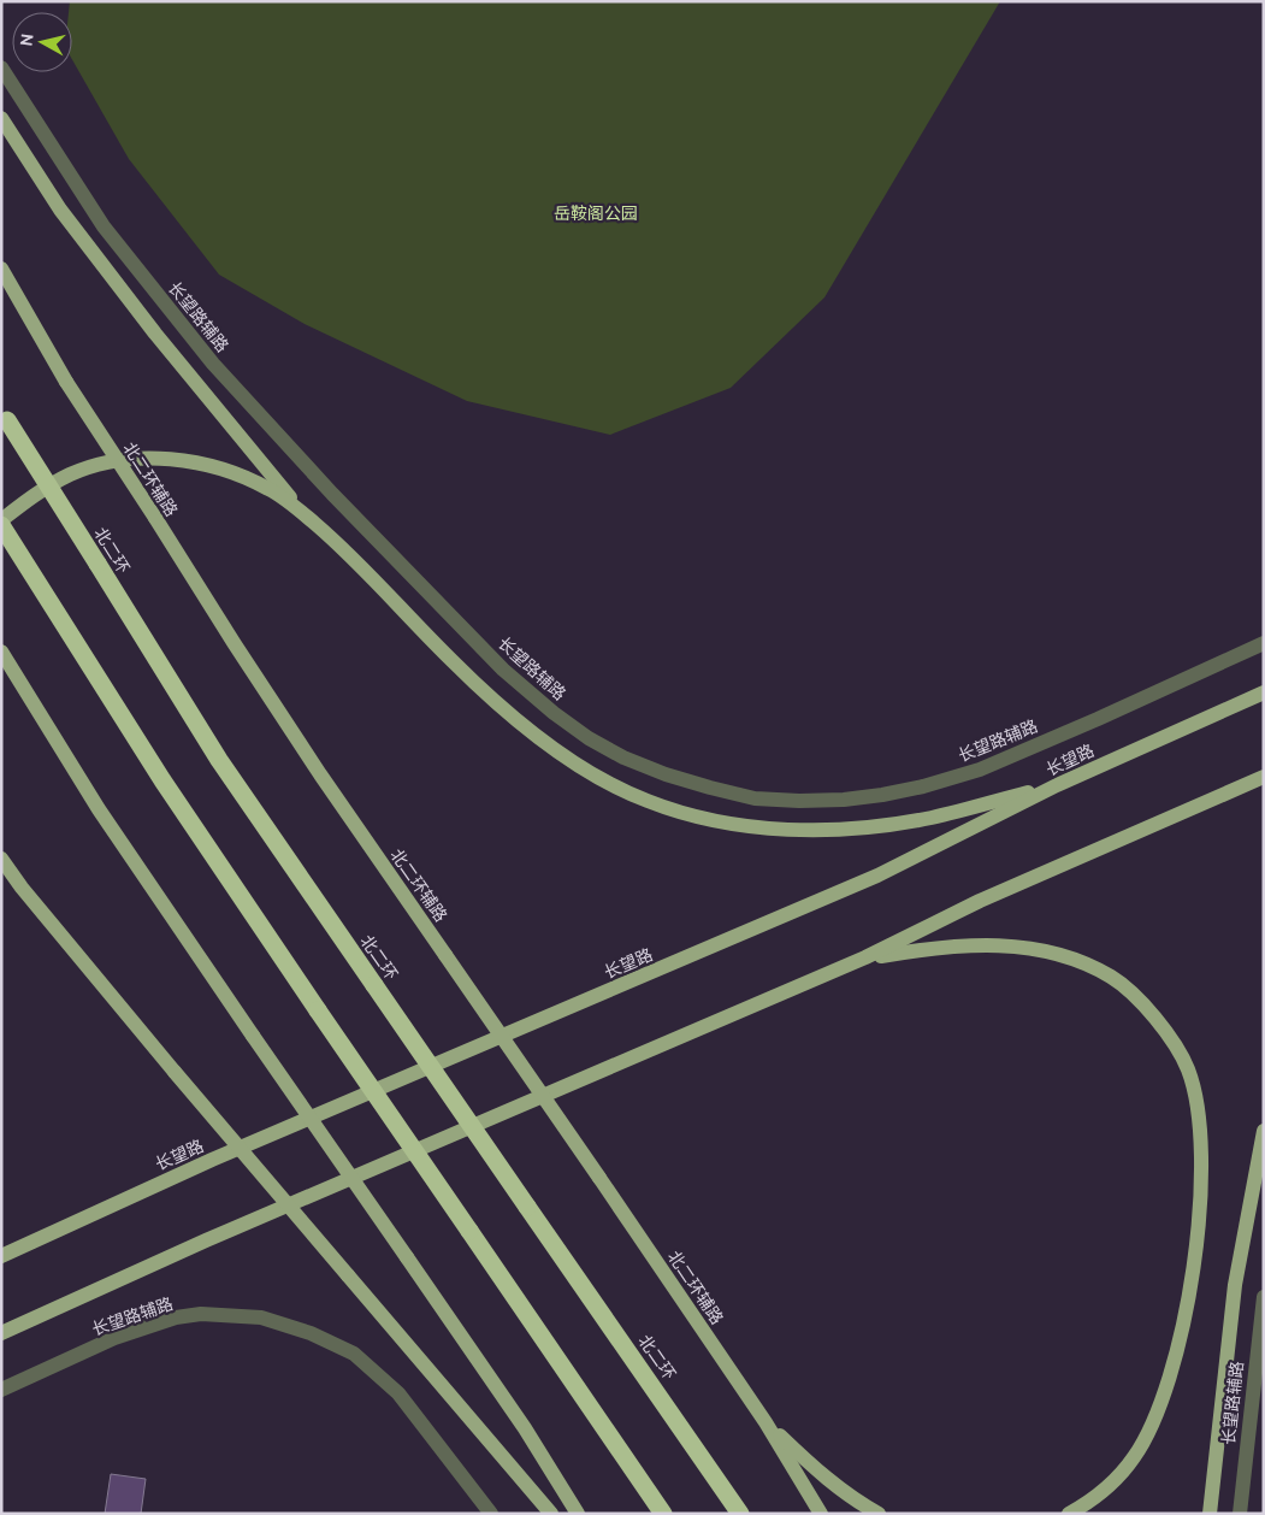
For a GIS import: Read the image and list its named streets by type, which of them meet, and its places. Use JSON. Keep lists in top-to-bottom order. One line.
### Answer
{"streets":{"highway":["北二环"],"main road":["北二环辅路","长望路"],"street":["长望路辅路"]},"parks":["岳鞍阁公园"],"north":"left"}
